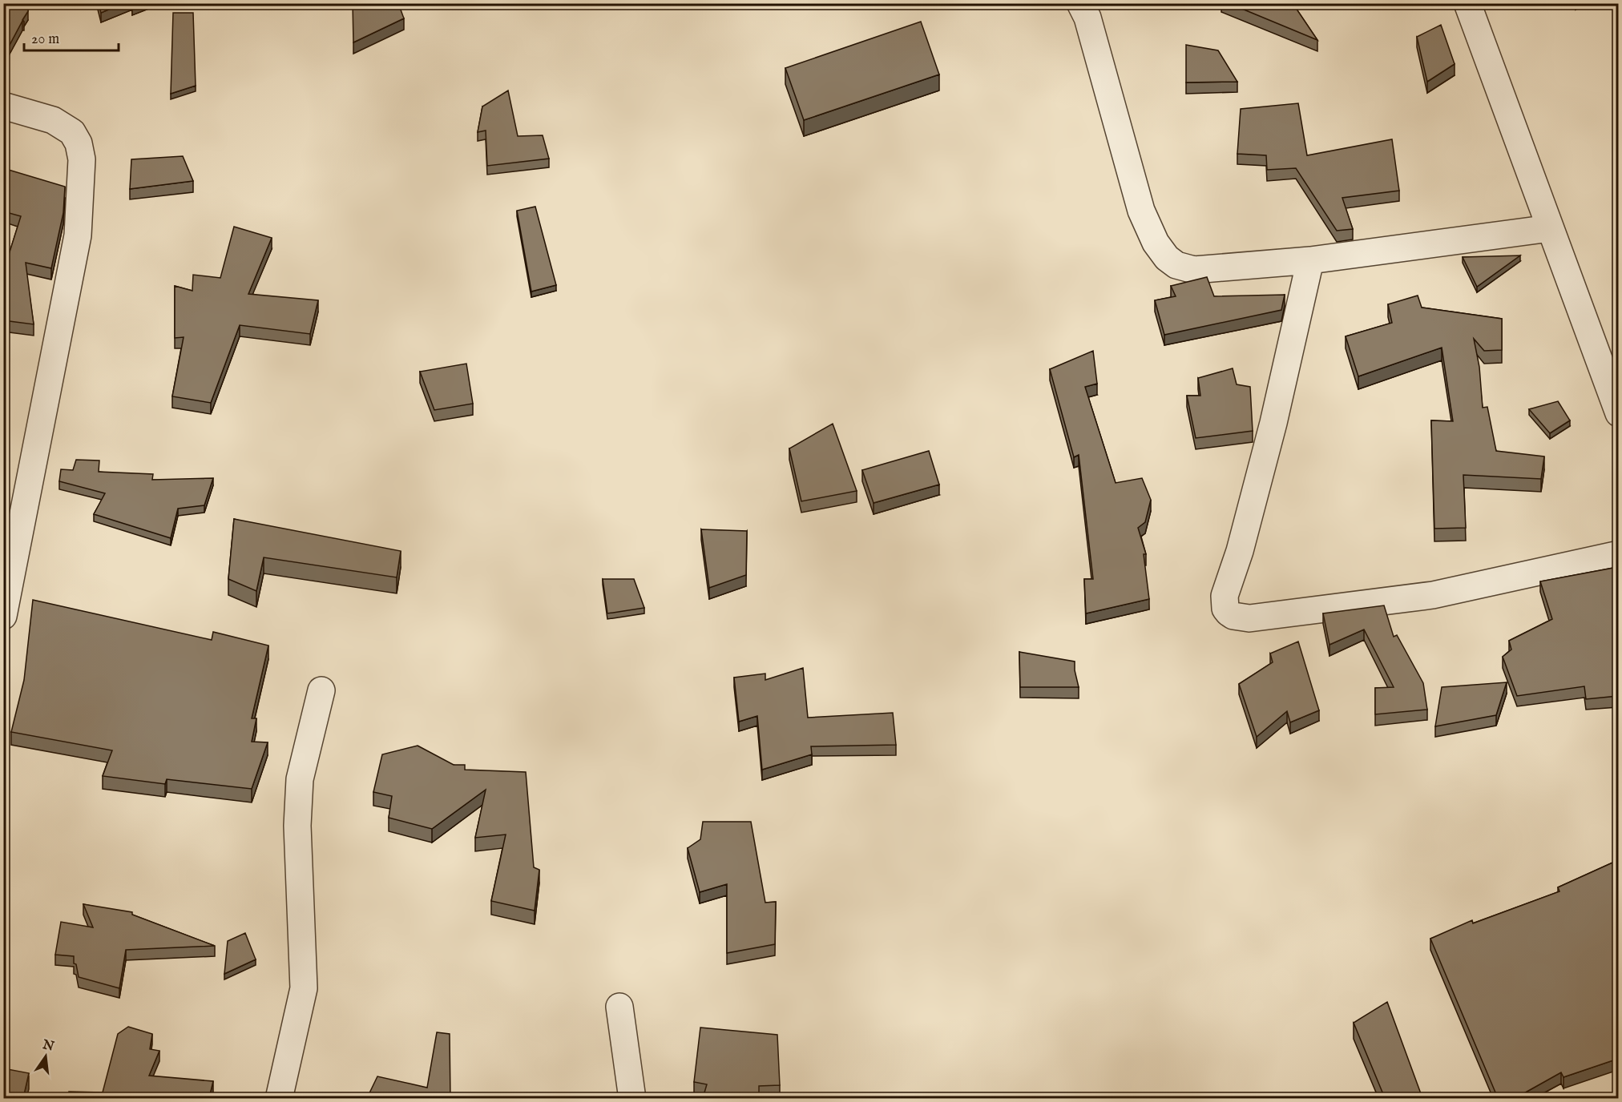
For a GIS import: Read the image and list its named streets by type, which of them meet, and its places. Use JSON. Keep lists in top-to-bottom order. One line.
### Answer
{"scale_bar":"20 m","north":"top"}
